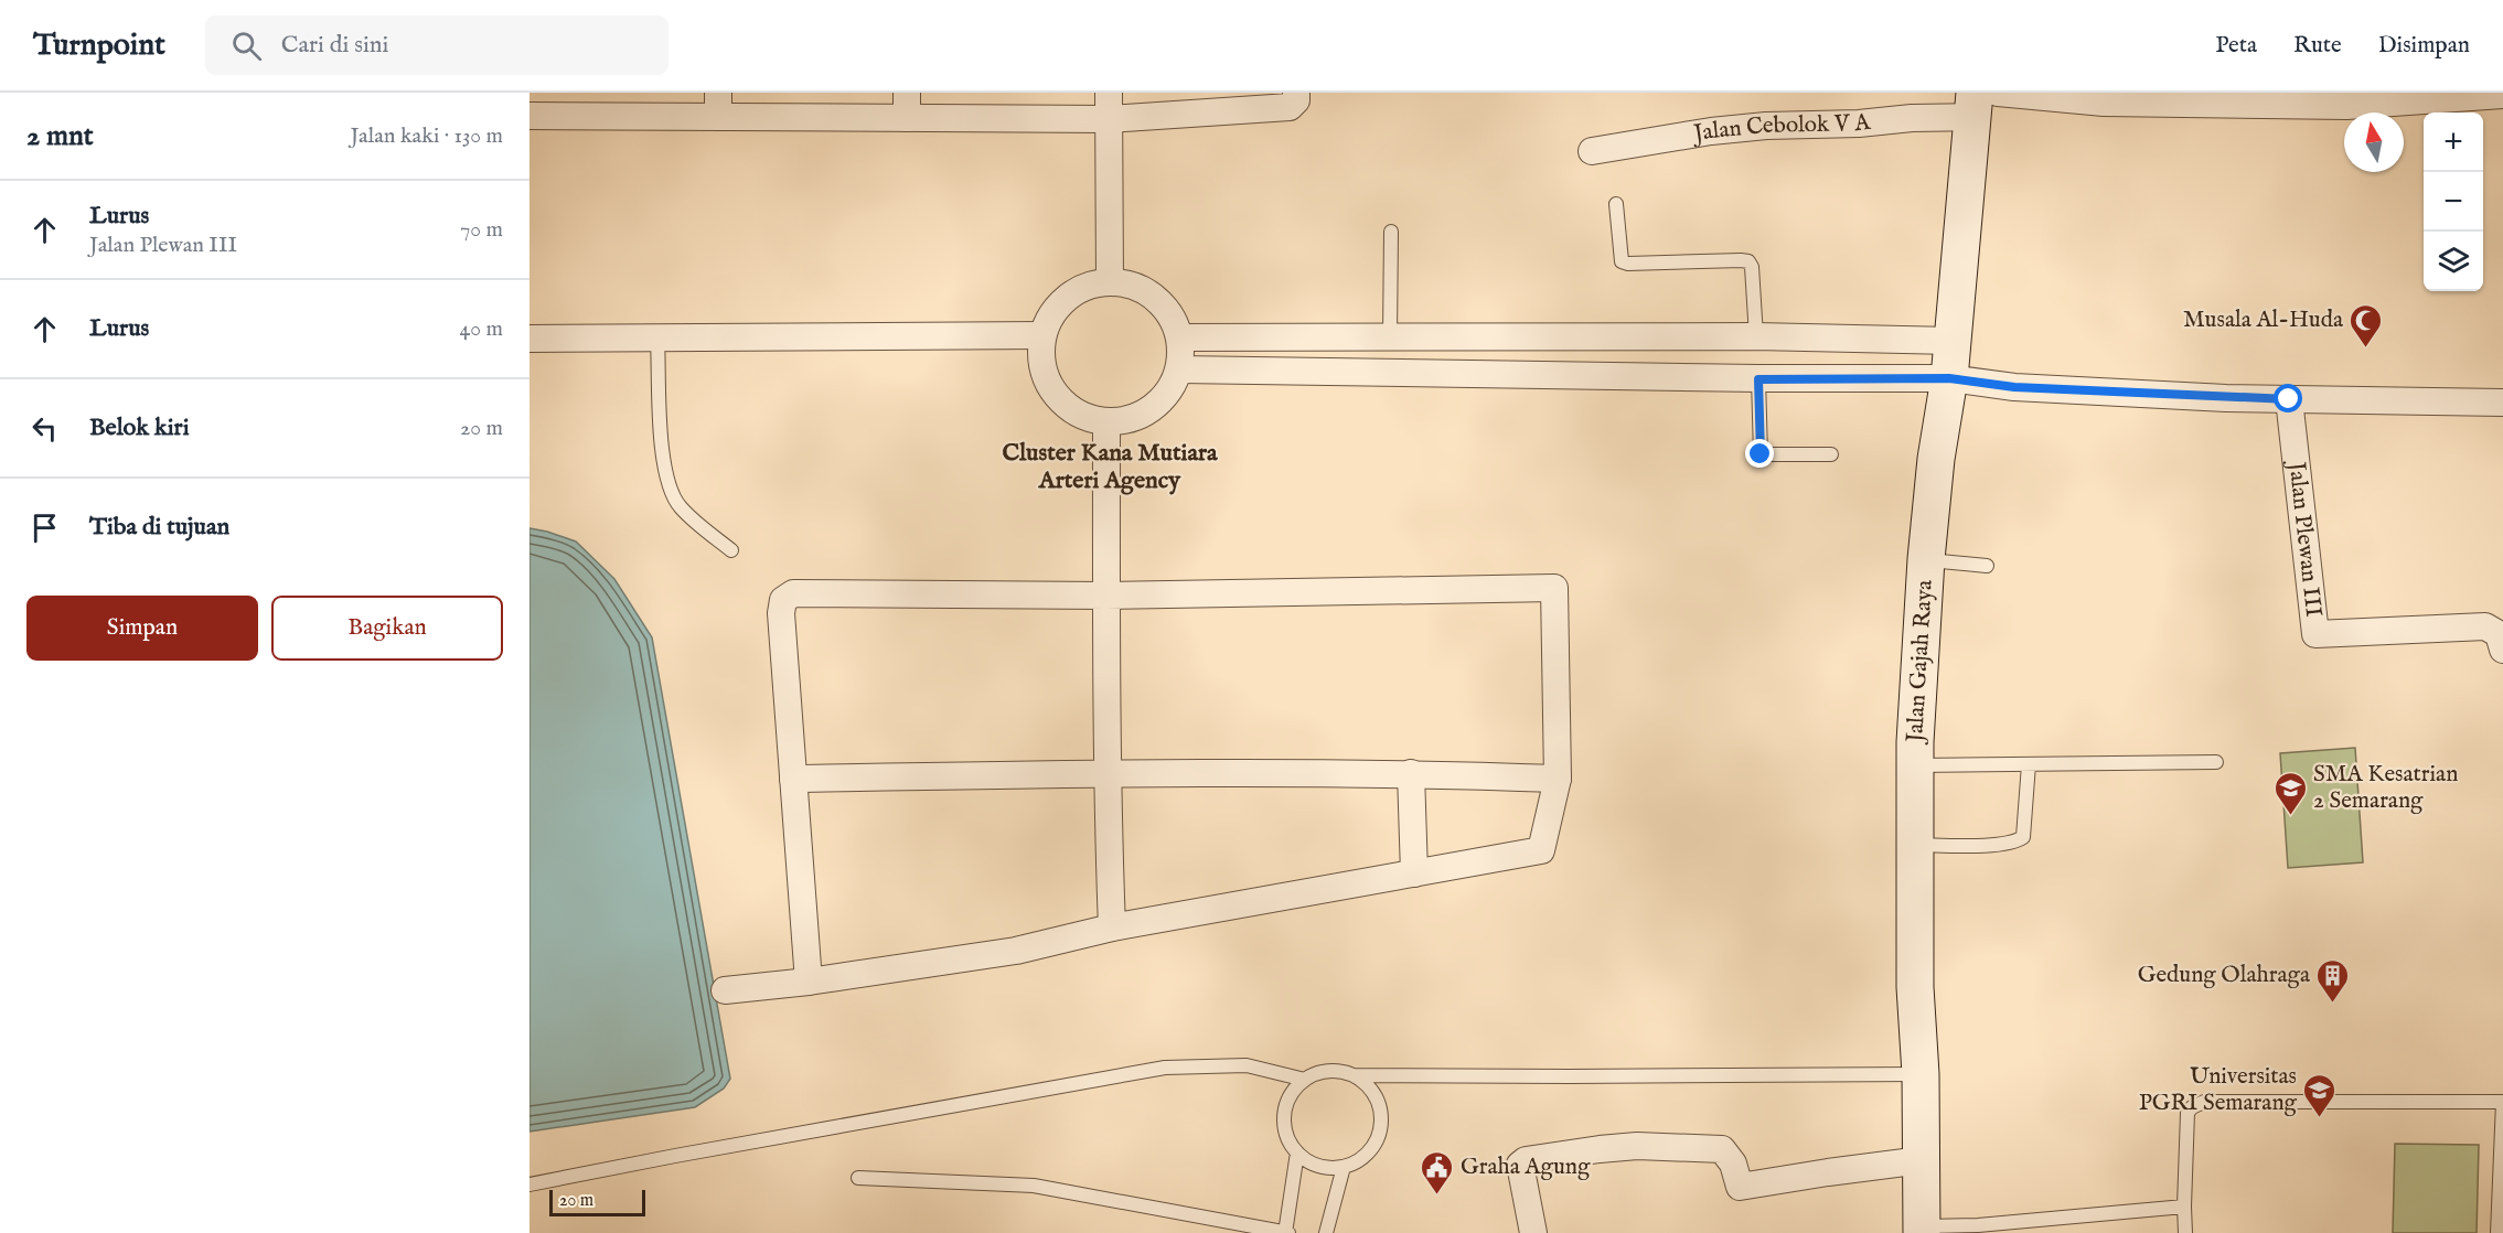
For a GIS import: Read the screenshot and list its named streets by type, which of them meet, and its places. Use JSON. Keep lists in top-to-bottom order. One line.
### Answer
{"streets":{"main road":["Jalan Gajah Raya"],"street":["Jalan Cebolok V A","Jalan Plewan III"]},"crossings":[["Jalan Cebolok V A","Jalan Gajah Raya"]],"districts":["Cluster Kana Mutiara Arteri Agency"],"places":{"mosque":["Musala Al-Huda"],"school or university":["SMA Kesatrian 2 Semarang","Universitas PGRI Semarang"],"building":["Gedung Olahraga"],"public building":["Graha Agung"]},"scale_bar":"20 m","north":"top","page":{"header":"Turnpoint","search":"Cari di sini","nav":["Peta","Rute","Disimpan"],"heading":["2 mnt","Jalan kaki · 130 m"],"map_buttons":["+","−"],"list":[["Lurus","Jalan Plewan III","70 m"],["Lurus","40 m"],["Belok kiri","20 m"],"Tiba di tujuan"],"buttons":["Simpan","Bagikan"],"scale":"20 m"}}
